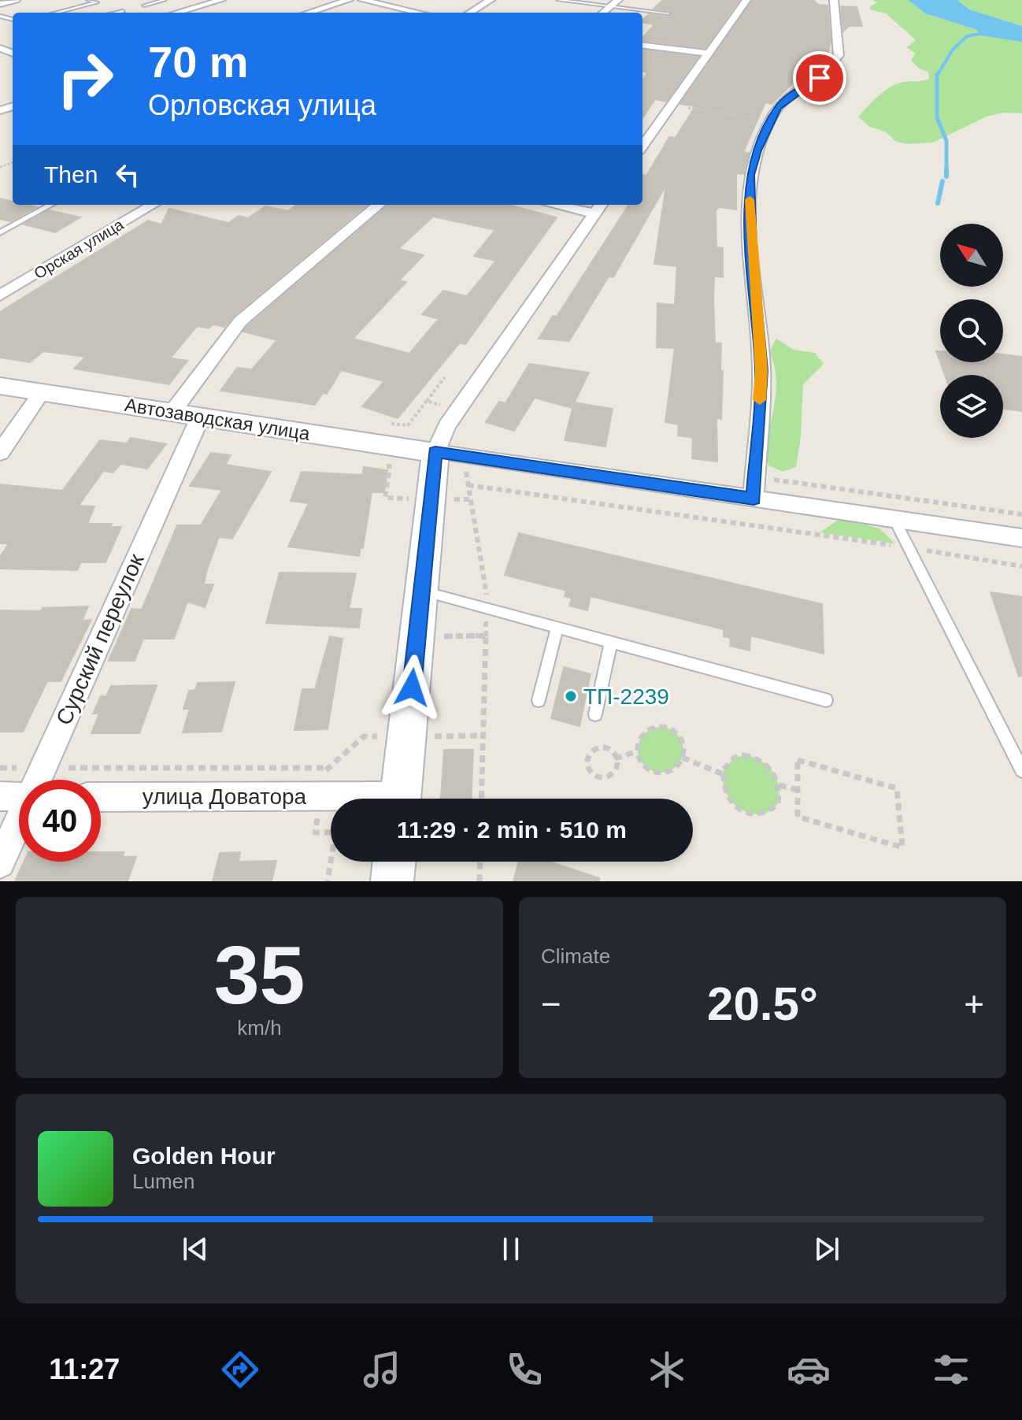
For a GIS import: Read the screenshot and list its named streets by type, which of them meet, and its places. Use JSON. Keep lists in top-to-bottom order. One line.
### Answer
{"streets":{"street":["Орская улица","Автозаводская улица","Сурский переулок","улица Доватора"]},"crossings":[["Автозаводская улица","Сурский переулок"]],"places":["ТП-2239"],"north":"top left","page":{"turn":["70 m","Орловская улица"],"then":"Then","limit":"40","trip":"11:29 · 2 min · 510 m","tile":[["35","km/h"],"Climate"],"heat":["−","20.5°","+"],"song":["Golden Hour","Lumen"],"tabs":"11:27"}}
